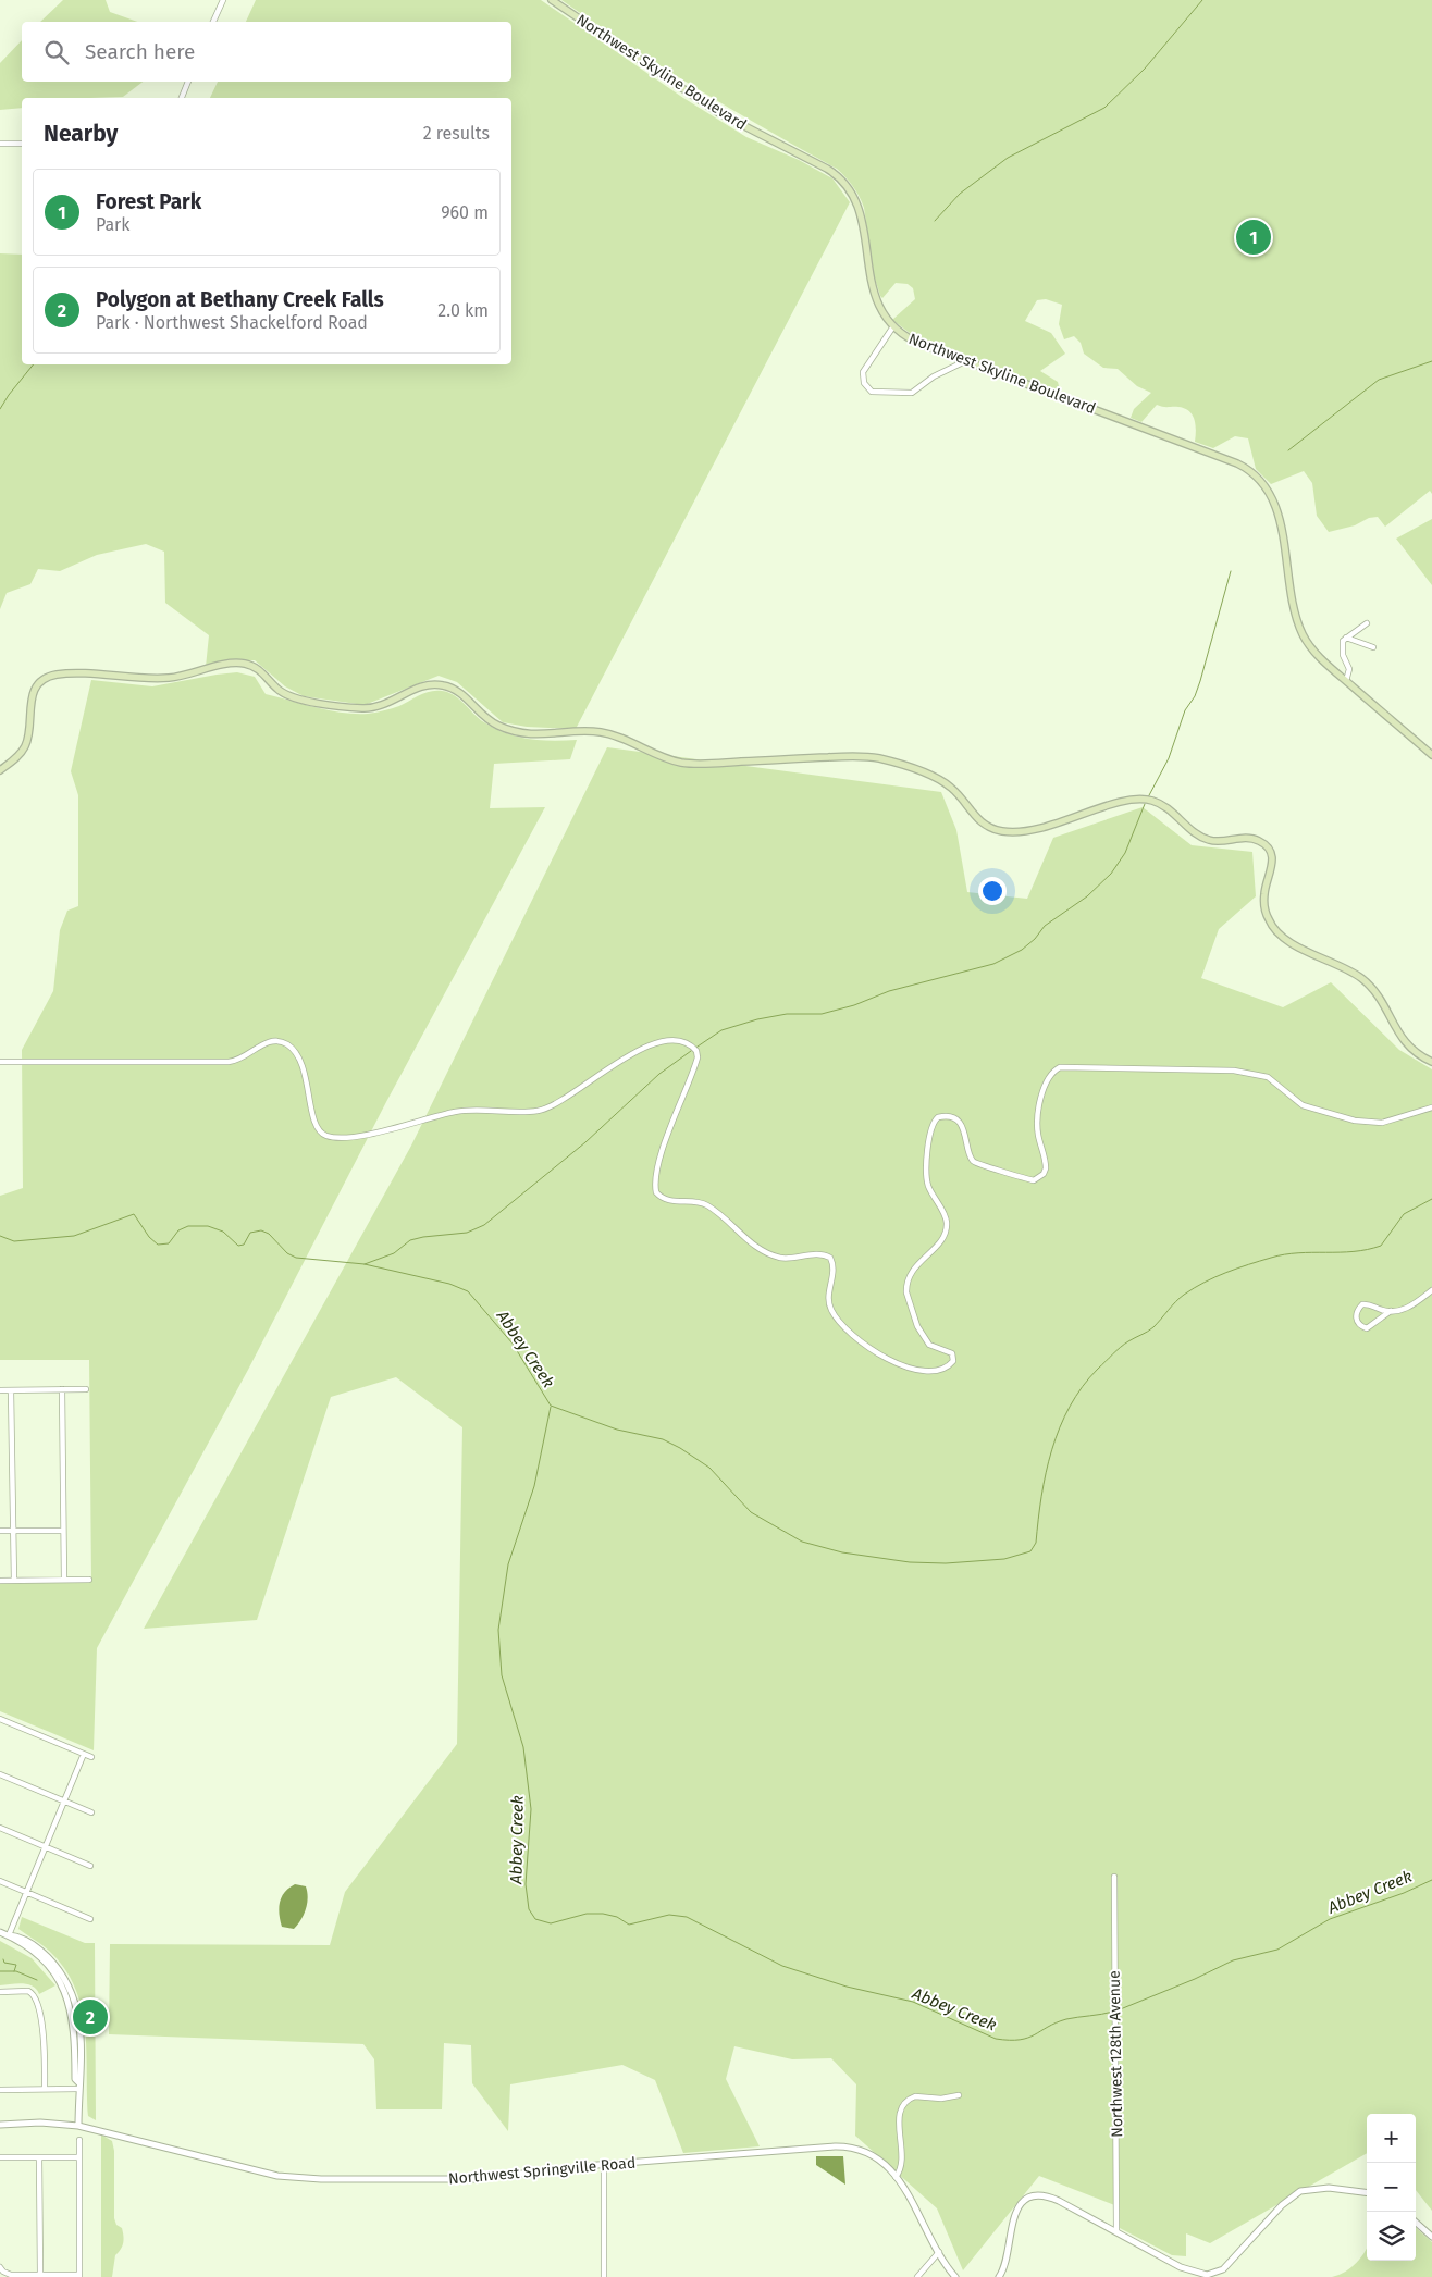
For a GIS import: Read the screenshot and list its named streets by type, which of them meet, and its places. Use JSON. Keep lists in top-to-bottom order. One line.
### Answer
{"streets":{"main road":["Northwest Skyline Boulevard"],"street":["Northwest 128th Avenue","Northwest Springville Road"]},"water":["Abbey Creek"],"page":{"search":"Search here","heading":["Nearby","2 results"],"list":[{"mark":"1","name":"Forest Park","note":"Park","value":"960 m"},{"mark":"2","name":"Polygon at Bethany Creek Falls","note":"Park · Northwest Shackelford Road","value":"2.0 km"}],"pins":["1","2"],"map_buttons":["+","−"]}}
